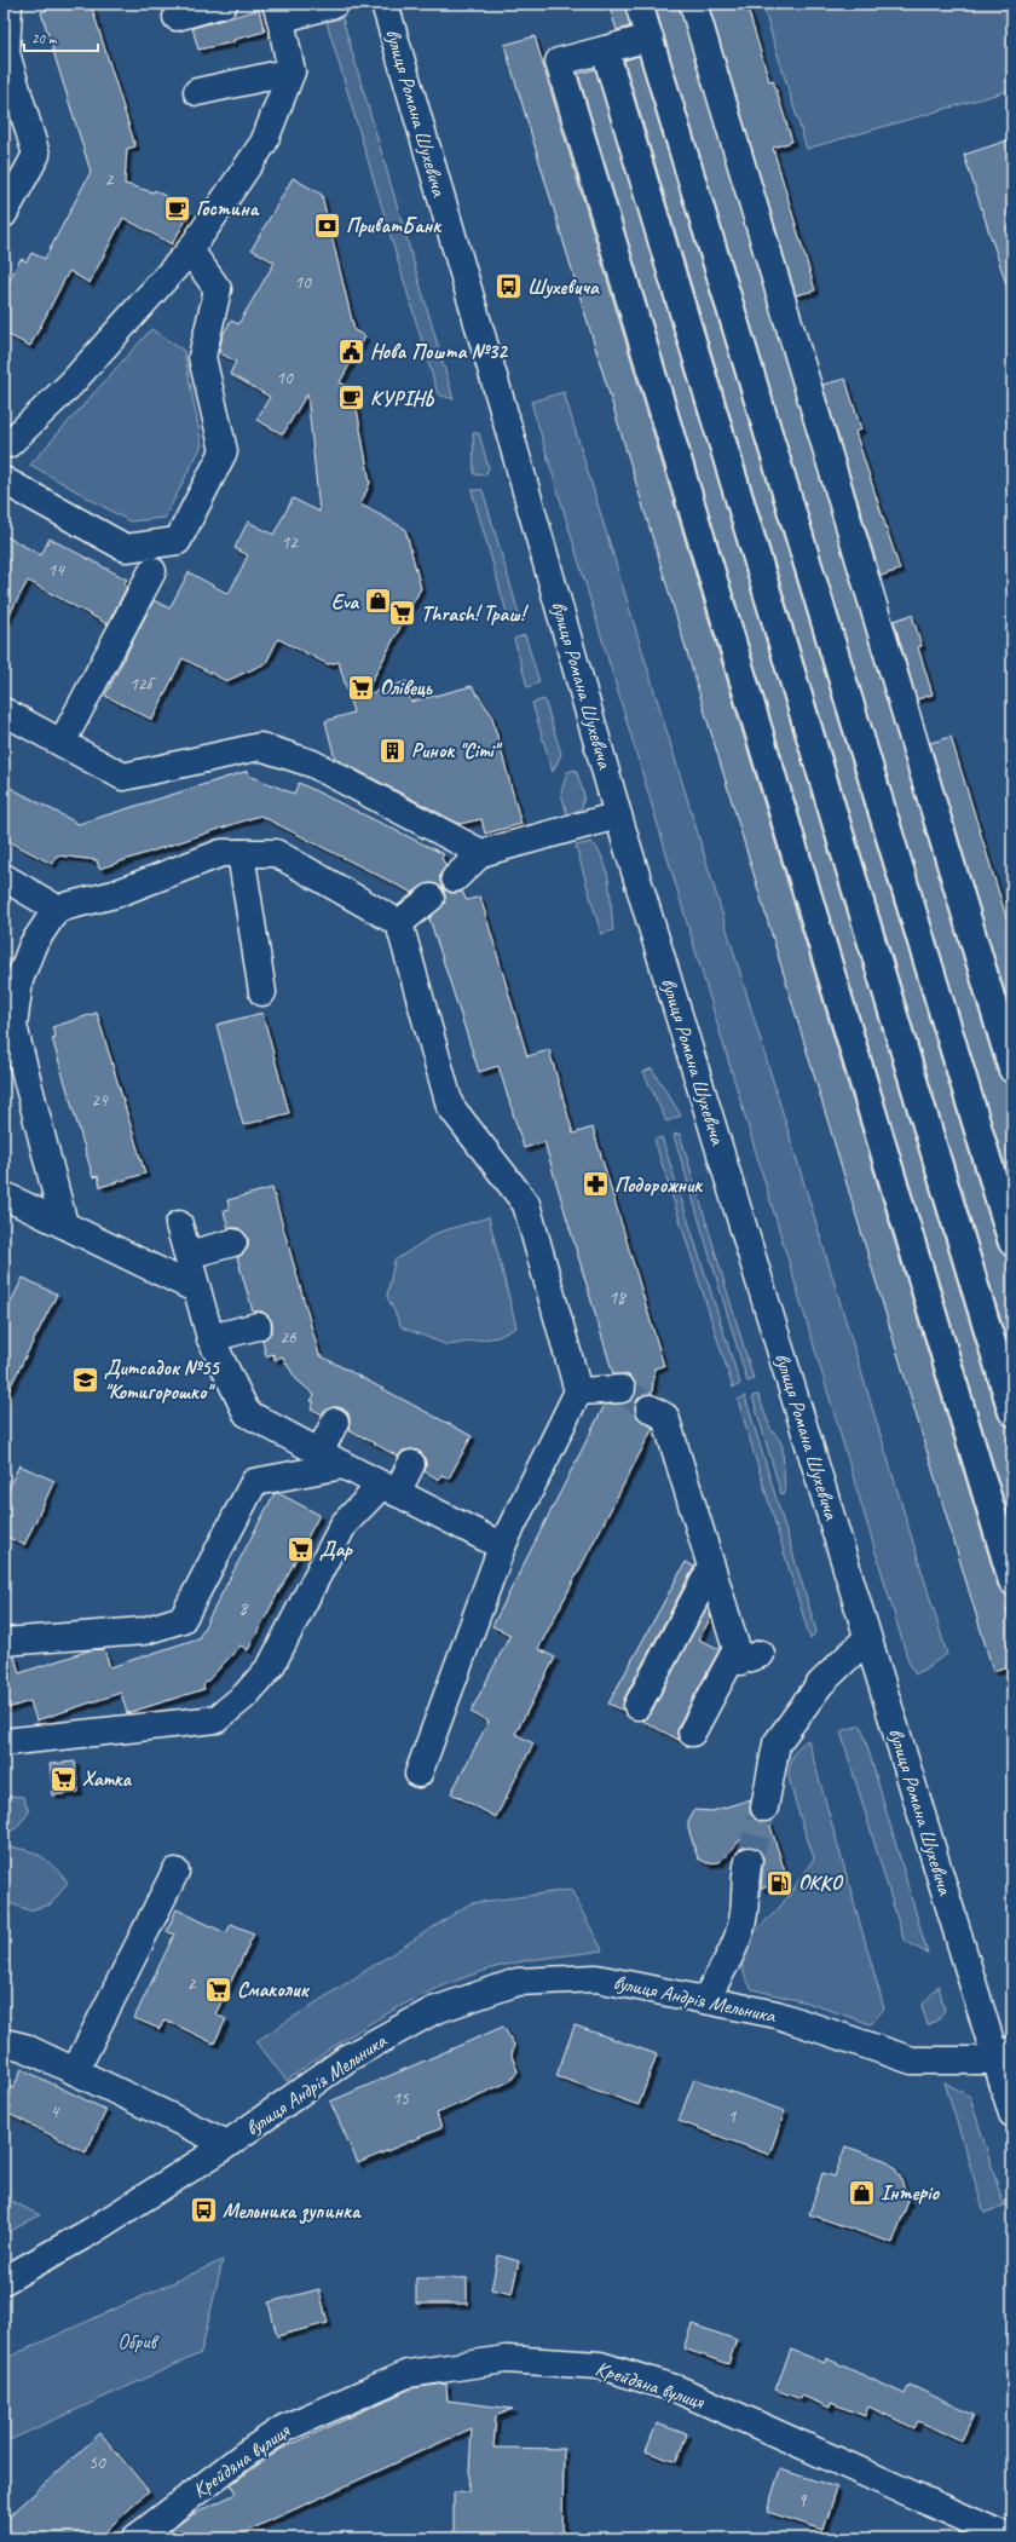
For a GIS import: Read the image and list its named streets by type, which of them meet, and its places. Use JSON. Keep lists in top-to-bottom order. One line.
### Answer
{"streets":{"main road":["вулиця Романа Шухевича","вулиця Андрія Мельника","Крейдяна вулиця"]},"crossings":[["вулиця Романа Шухевича","вулиця Андрія Мельника"]],"parks":["Обрив"],"places":{"cafe":["Гостина","КУРІНЬ"],"bank":["ПриватБанк"],"bus stop":["Шухевича","Мельника зупинка"],"public building":["Нова Пошта №32"],"shop":["Eva","Інтеріо"],"supermarket":["Thrash! Траш!","Олівець","Дар","Хатка","Смаколик"],"building":["Ринок \"Сіті\""],"pharmacy":["Подорожник"],"school or university":["Дитсадок №55 \"Котигорошко\""],"fuel station":["ОККО"]},"house_numbers":["2","10","10","12","14","12б","24","18","26","8","2","15","4","1","50","9"],"scale_bar":"20 m"}
